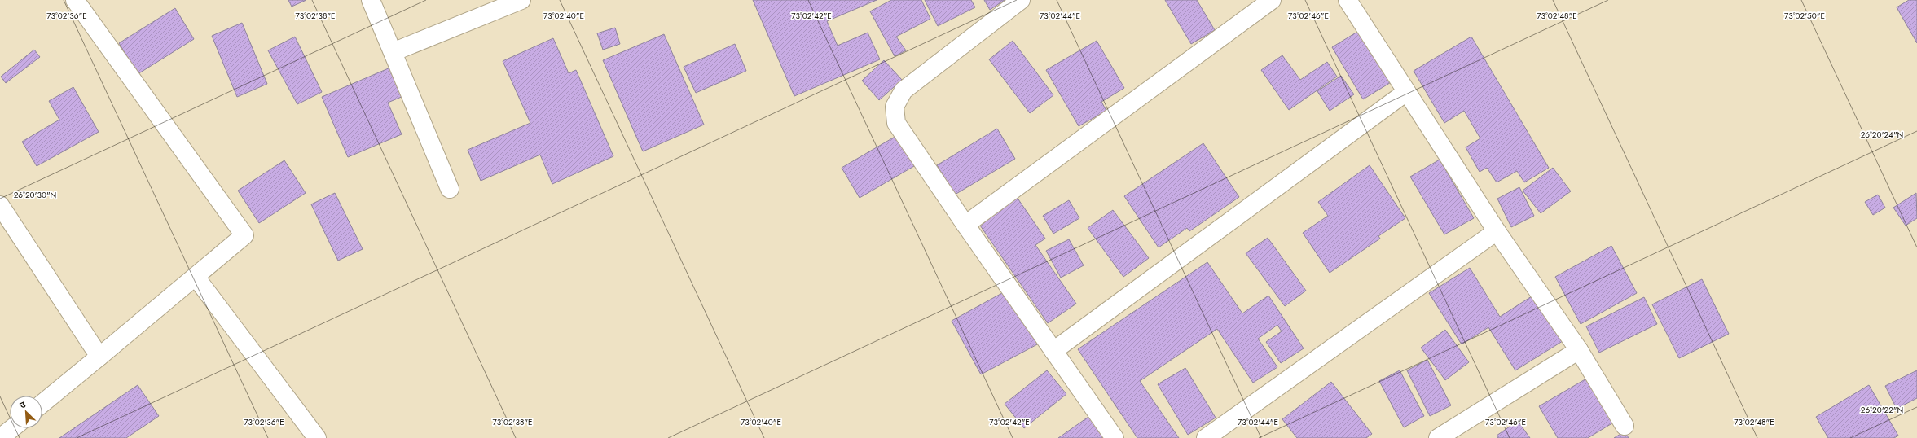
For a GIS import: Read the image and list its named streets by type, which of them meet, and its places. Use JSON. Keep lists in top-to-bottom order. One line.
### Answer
{"north":"top left","coordinates":["73°02'36\"E","73°02'38\"E","73°02'40\"E","73°02'42\"E","73°02'44\"E","73°02'46\"E","73°02'48\"E","73°02'50\"E","26°20'24\"N","26°20'30\"N","26°20'22\"N"]}
